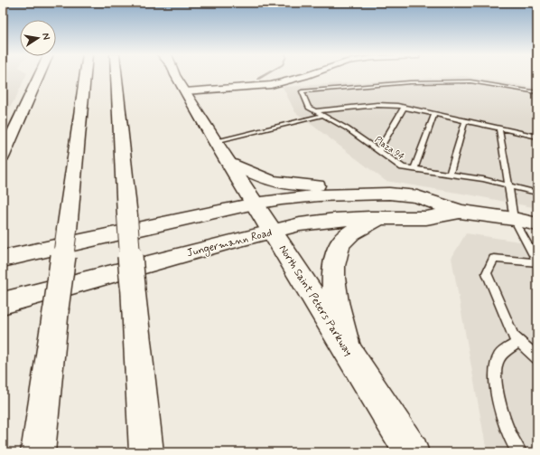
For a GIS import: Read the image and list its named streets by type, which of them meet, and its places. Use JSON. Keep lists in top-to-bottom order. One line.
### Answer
{"streets":{"main road":["Jungermann Road","North Saint Peters Parkway"],"lane":["Plaza 94"]},"crossings":[["Jungermann Road","North Saint Peters Parkway"]],"north":"right"}
